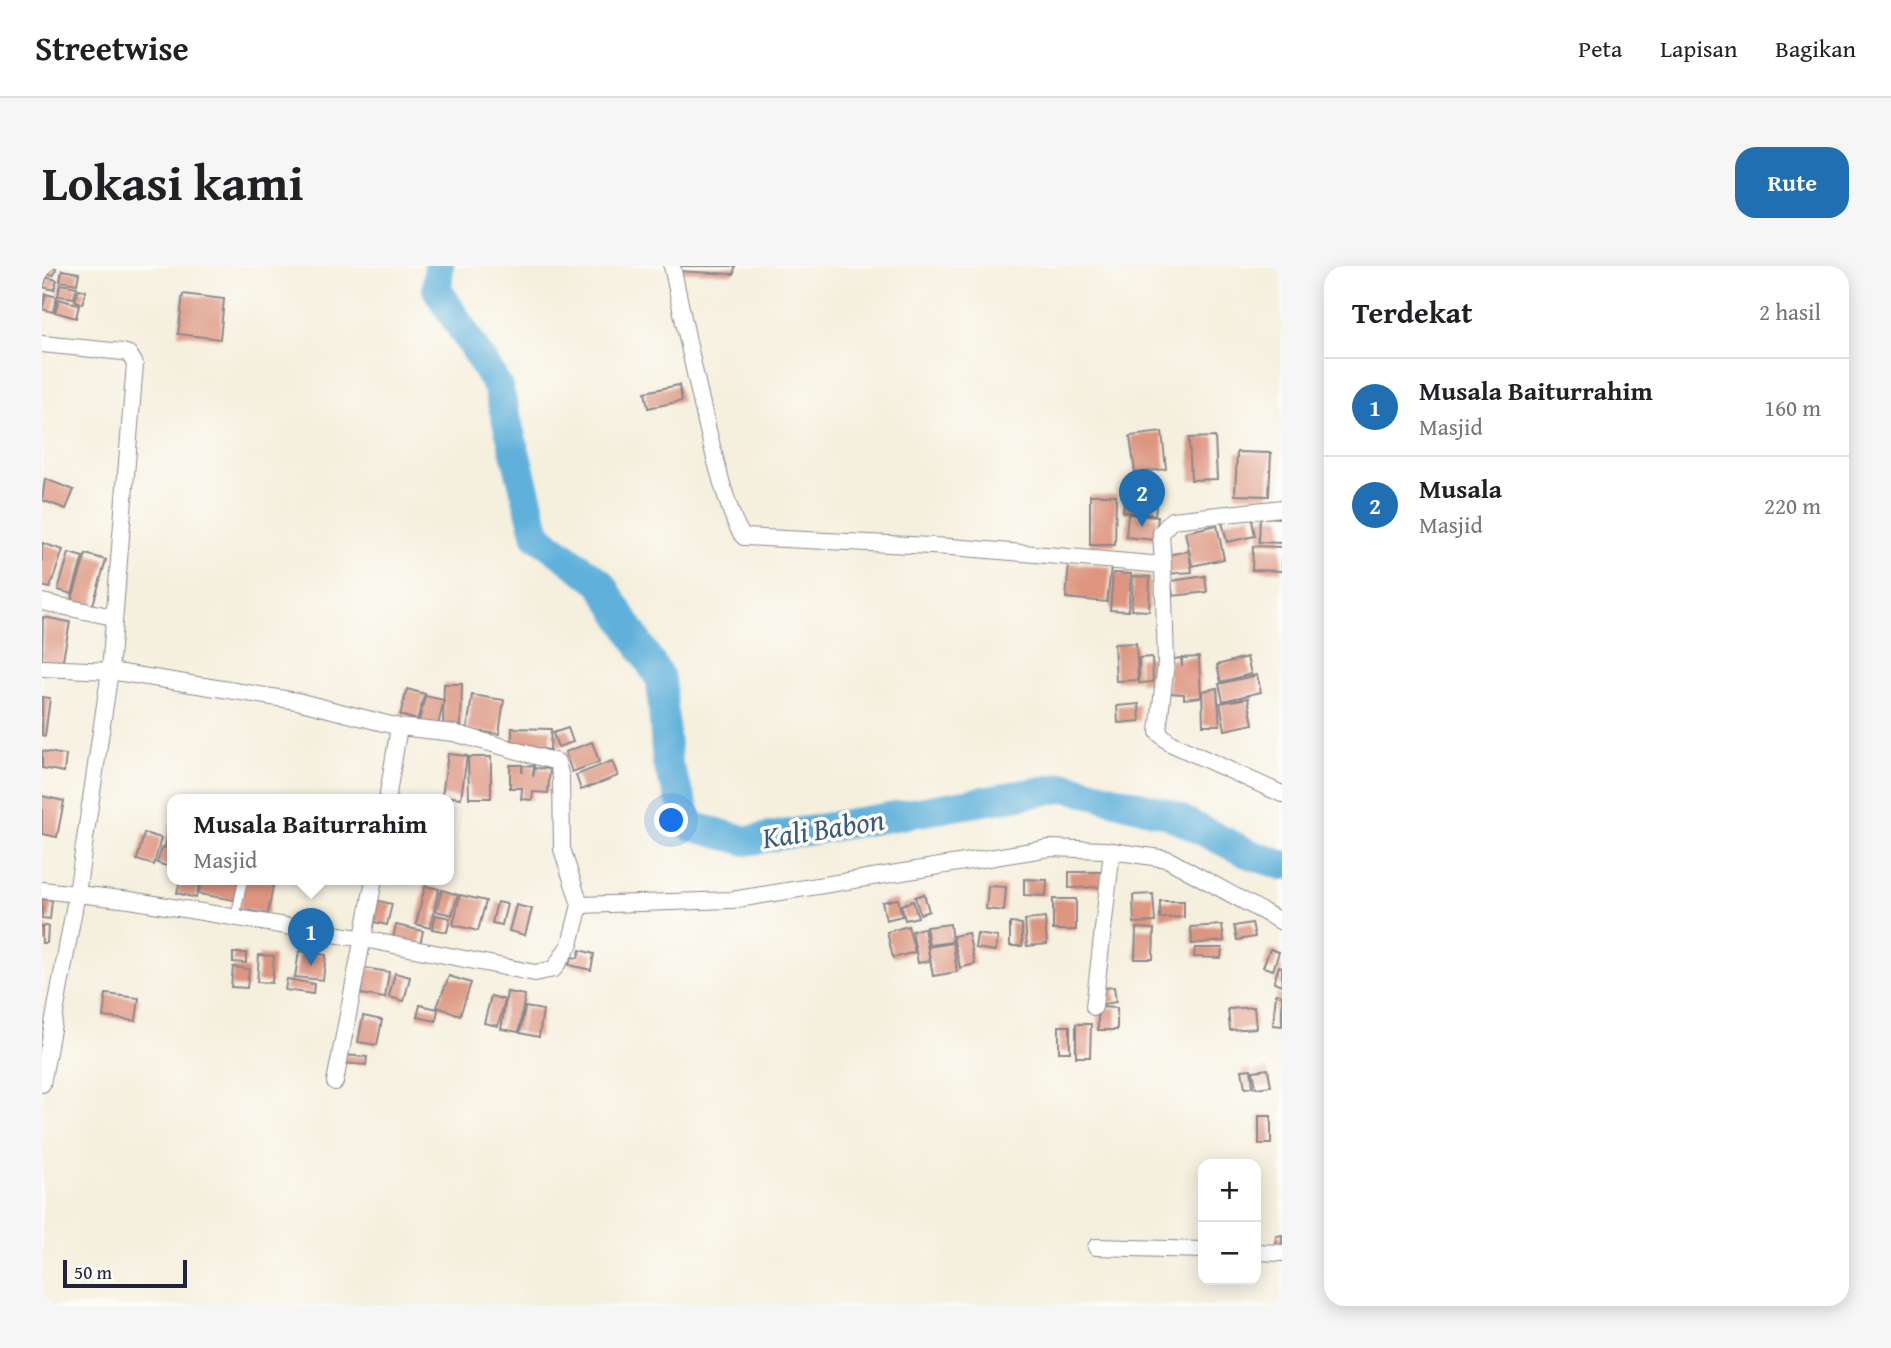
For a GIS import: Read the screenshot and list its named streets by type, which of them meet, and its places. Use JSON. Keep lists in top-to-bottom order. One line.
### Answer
{"water":["Kali Babon"],"scale_bar":"50 m","page":{"header":"Streetwise","nav":["Peta","Lapisan","Bagikan"],"title":"Lokasi kami","buttons":"Rute","heading":["Terdekat","2 hasil"],"list":[{"mark":"1","name":"Musala Baiturrahim","note":"Masjid","value":"160 m"},{"mark":"2","name":"Musala","note":"Masjid","value":"220 m"}],"pins":["2","1"],"popup":["Musala Baiturrahim","Masjid"],"map_buttons":["+","−"],"scale":"50 m"}}
